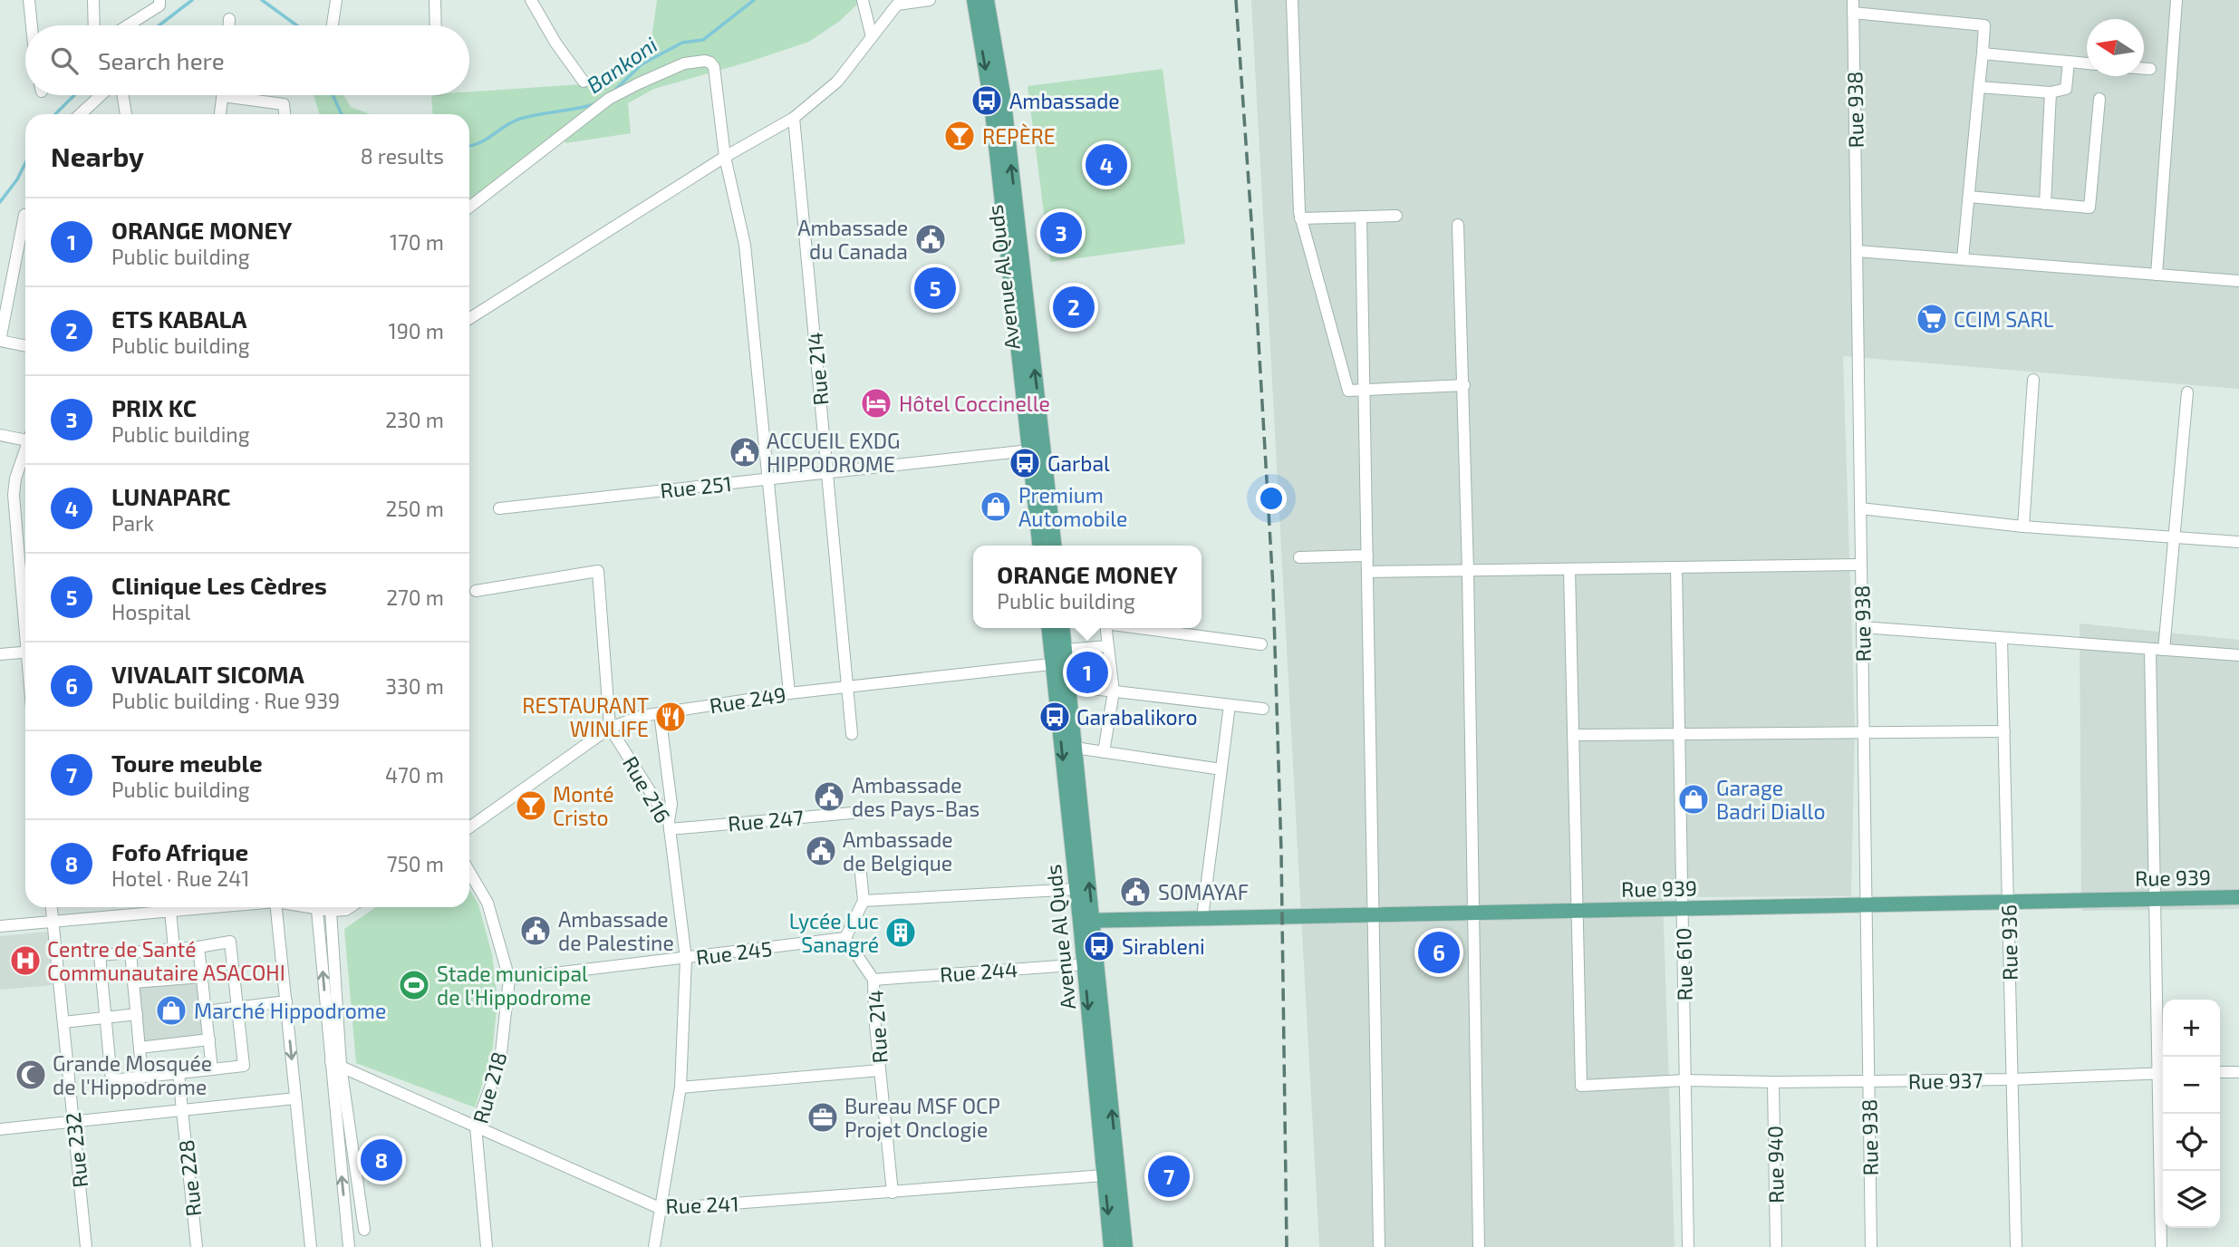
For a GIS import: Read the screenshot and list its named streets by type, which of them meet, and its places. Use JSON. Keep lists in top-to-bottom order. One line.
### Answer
{"streets":{"main road":["Avenue Al Quds","Rue 939"],"street":["Rue 938","Rue 214","Rue 251","Rue 249","Rue 216","Rue 247","Rue 936","Rue 245","Rue 610","Rue 244","Rue 937","Rue 218","Rue 232","Rue 940","Rue 228","Rue 241"]},"crossings":[["Rue 938","Rue 939"],["Rue 938","Rue 937"],["Avenue Al Quds","Rue 251"],["Avenue Al Quds","Rue 249"],["Avenue Al Quds","Rue 939"],["Avenue Al Quds","Rue 244"],["Avenue Al Quds","Rue 241"],["Rue 214","Rue 251"],["Rue 214","Rue 249"],["Rue 214","Rue 245"],["Rue 214","Rue 244"],["Rue 214","Rue 241"],["Rue 249","Rue 216"],["Rue 216","Rue 247"],["Rue 216","Rue 245"],["Rue 216","Rue 241"],["Rue 939","Rue 936"],["Rue 939","Rue 610"],["Rue 939","Rue 937"],["Rue 936","Rue 937"],["Rue 245","Rue 218"],["Rue 610","Rue 937"],["Rue 937","Rue 940"],["Rue 218","Rue 241"]],"water":["Bankoni"],"places":{"bus stop":["Ambassade","Garbal","Garabalikoro","Sirableni"],"bar":["REPÈRE","Monté Cristo"],"public building":["Ambassade du Canada","ACCUEIL EXDG HIPPODROME","Ambassade des Pays-Bas","Ambassade de Belgique","SOMAYAF","Ambassade de Palestine"],"supermarket":["CCIM SARL"],"hotel":["Hôtel Coccinelle"],"shop":["Premium Automobile","Garage Badri Diallo","Marché Hippodrome"],"restaurant":["RESTAURANT WINLIFE"],"building":["Lycée Luc Sanagré"],"hospital":["Centre de Santé Communautaire ASACOHI"],"sports":["Stade municipal de l'Hippodrome"],"mosque":["Grande Mosquée de l'Hippodrome"],"office":["Bureau MSF OCP Projet Onclogie"]},"north":"left","page":{"search":"Search here","heading":["Nearby","8 results"],"pins":["4","3","5","2","1","6","8","7"],"list":[{"mark":"1","name":"ORANGE MONEY","note":"Public building","value":"170 m"},{"mark":"2","name":"ETS KABALA","note":"Public building","value":"190 m"},{"mark":"3","name":"PRIX KC","note":"Public building","value":"230 m"},{"mark":"4","name":"LUNAPARC","note":"Park","value":"250 m"},{"mark":"5","name":"Clinique Les Cèdres","note":"Hospital","value":"270 m"},{"mark":"6","name":"VIVALAIT SICOMA","note":"Public building · Rue 939","value":"330 m"},{"mark":"7","name":"Toure meuble","note":"Public building","value":"470 m"},{"mark":"8","name":"Fofo Afrique","note":"Hotel · Rue 241","value":"750 m"}],"popup":["ORANGE MONEY","Public building"],"map_buttons":["+","−"]}}
